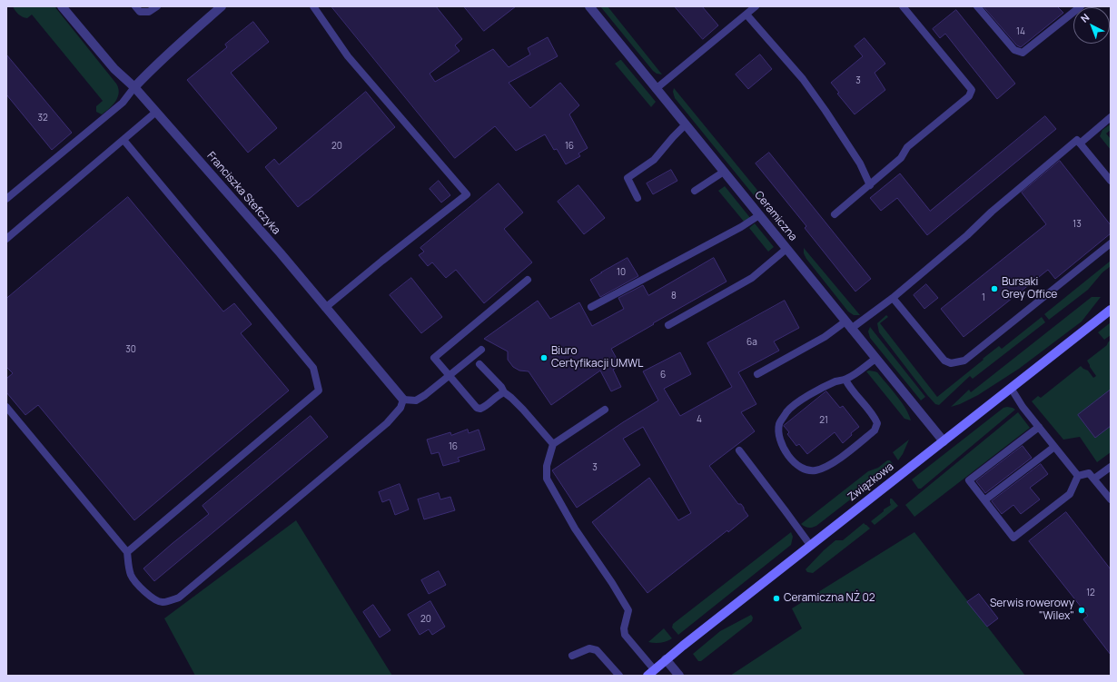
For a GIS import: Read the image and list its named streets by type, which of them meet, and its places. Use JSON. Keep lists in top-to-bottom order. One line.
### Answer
{"streets":{"street":["Franciszka Stefczyka","Ceramiczna","Związkowa"]},"crossings":[["Ceramiczna","Związkowa"]],"places":["Bursaki Grey Office","Biuro Certyfikacji UMWL","Ceramiczna NŻ 02","Serwis rowerowy \"Wilex\""],"house_numbers":["14","3","32","20","16","13","10","8","1","6a","30","6","4","21","16","3","12","20"],"north":"top left"}
